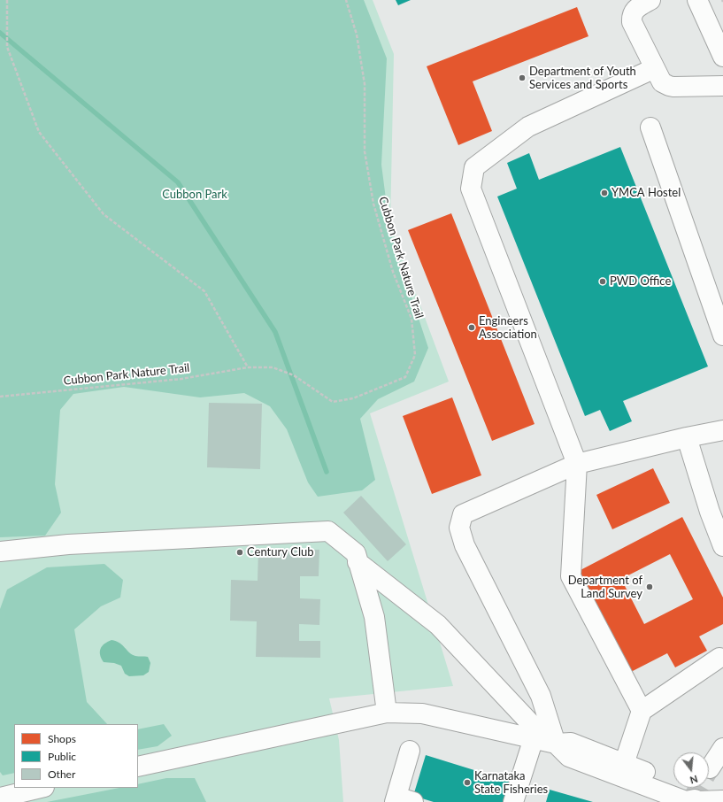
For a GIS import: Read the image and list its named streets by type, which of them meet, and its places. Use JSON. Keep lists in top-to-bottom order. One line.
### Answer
{"streets":{"path":["Cubbon Park Nature Trail"]},"parks":["Cubbon Park"],"places":["Department of Youth Services and Sports","YMCA Hostel","PWD Office","Engineers Association","Century Club","Department of Land Survey","Karnataka State Fisheries"],"legend":["Shops","Public","Other"],"north":"bottom"}
